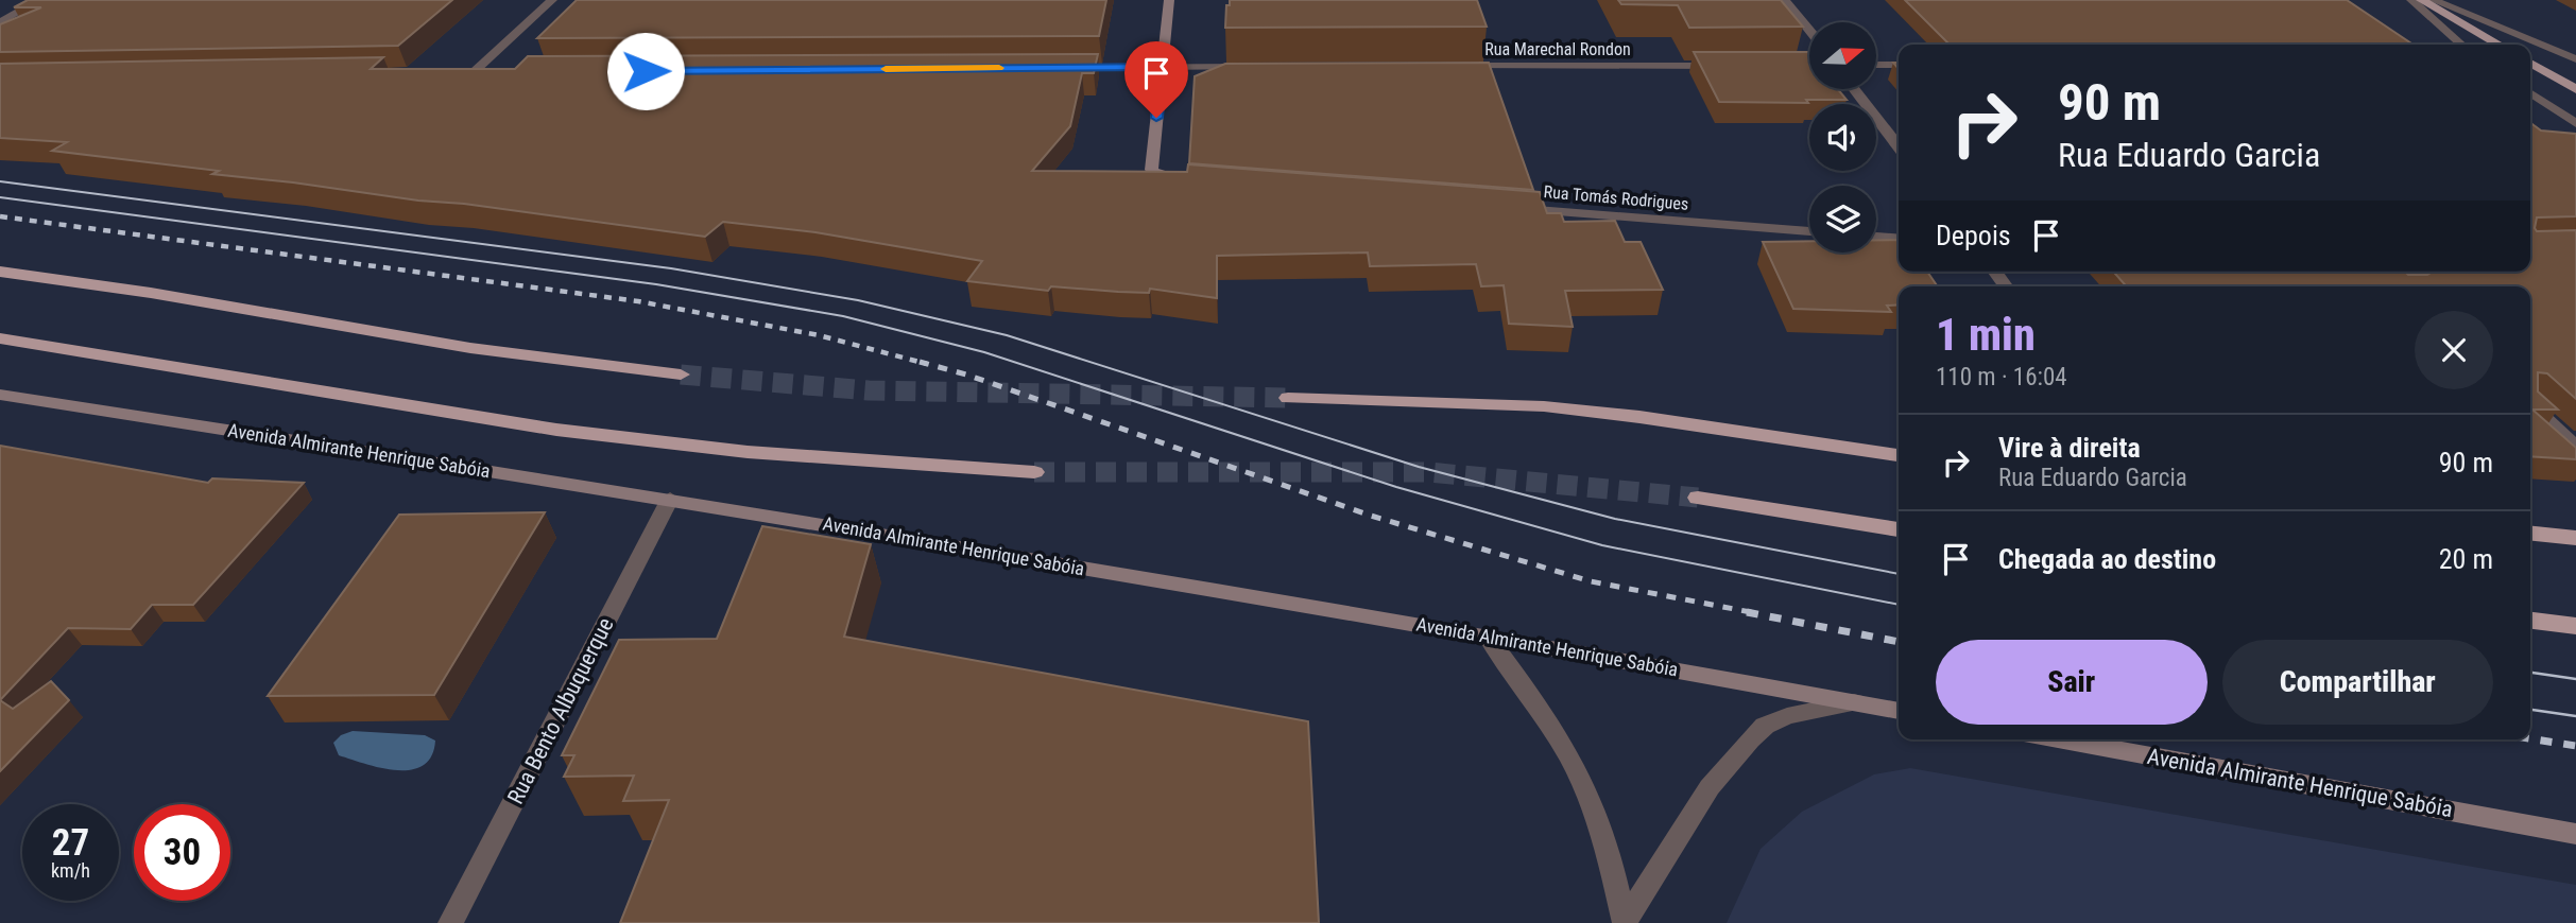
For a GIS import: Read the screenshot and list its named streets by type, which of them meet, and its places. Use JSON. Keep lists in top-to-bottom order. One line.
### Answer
{"streets":{"main road":["Avenida Almirante Henrique Sabóia"],"street":["Rua Marechal Rondon","Rua Tomás Rodrigues","Rua Bento Albuquerque"]},"crossings":[["Avenida Almirante Henrique Sabóia","Rua Bento Albuquerque"]],"north":"right","page":{"turn":["90 m","Rua Eduardo Garcia"],"then":"Depois","heading":["1 min","110 m · 16:04"],"list":[{"name":"Vire à direita","note":"Rua Eduardo Garcia","value":"90 m"},{"name":"Chegada ao destino","value":"20 m"}],"buttons":["Sair","Compartilhar"],"speed":"27 km/h","limit":"30"}}
